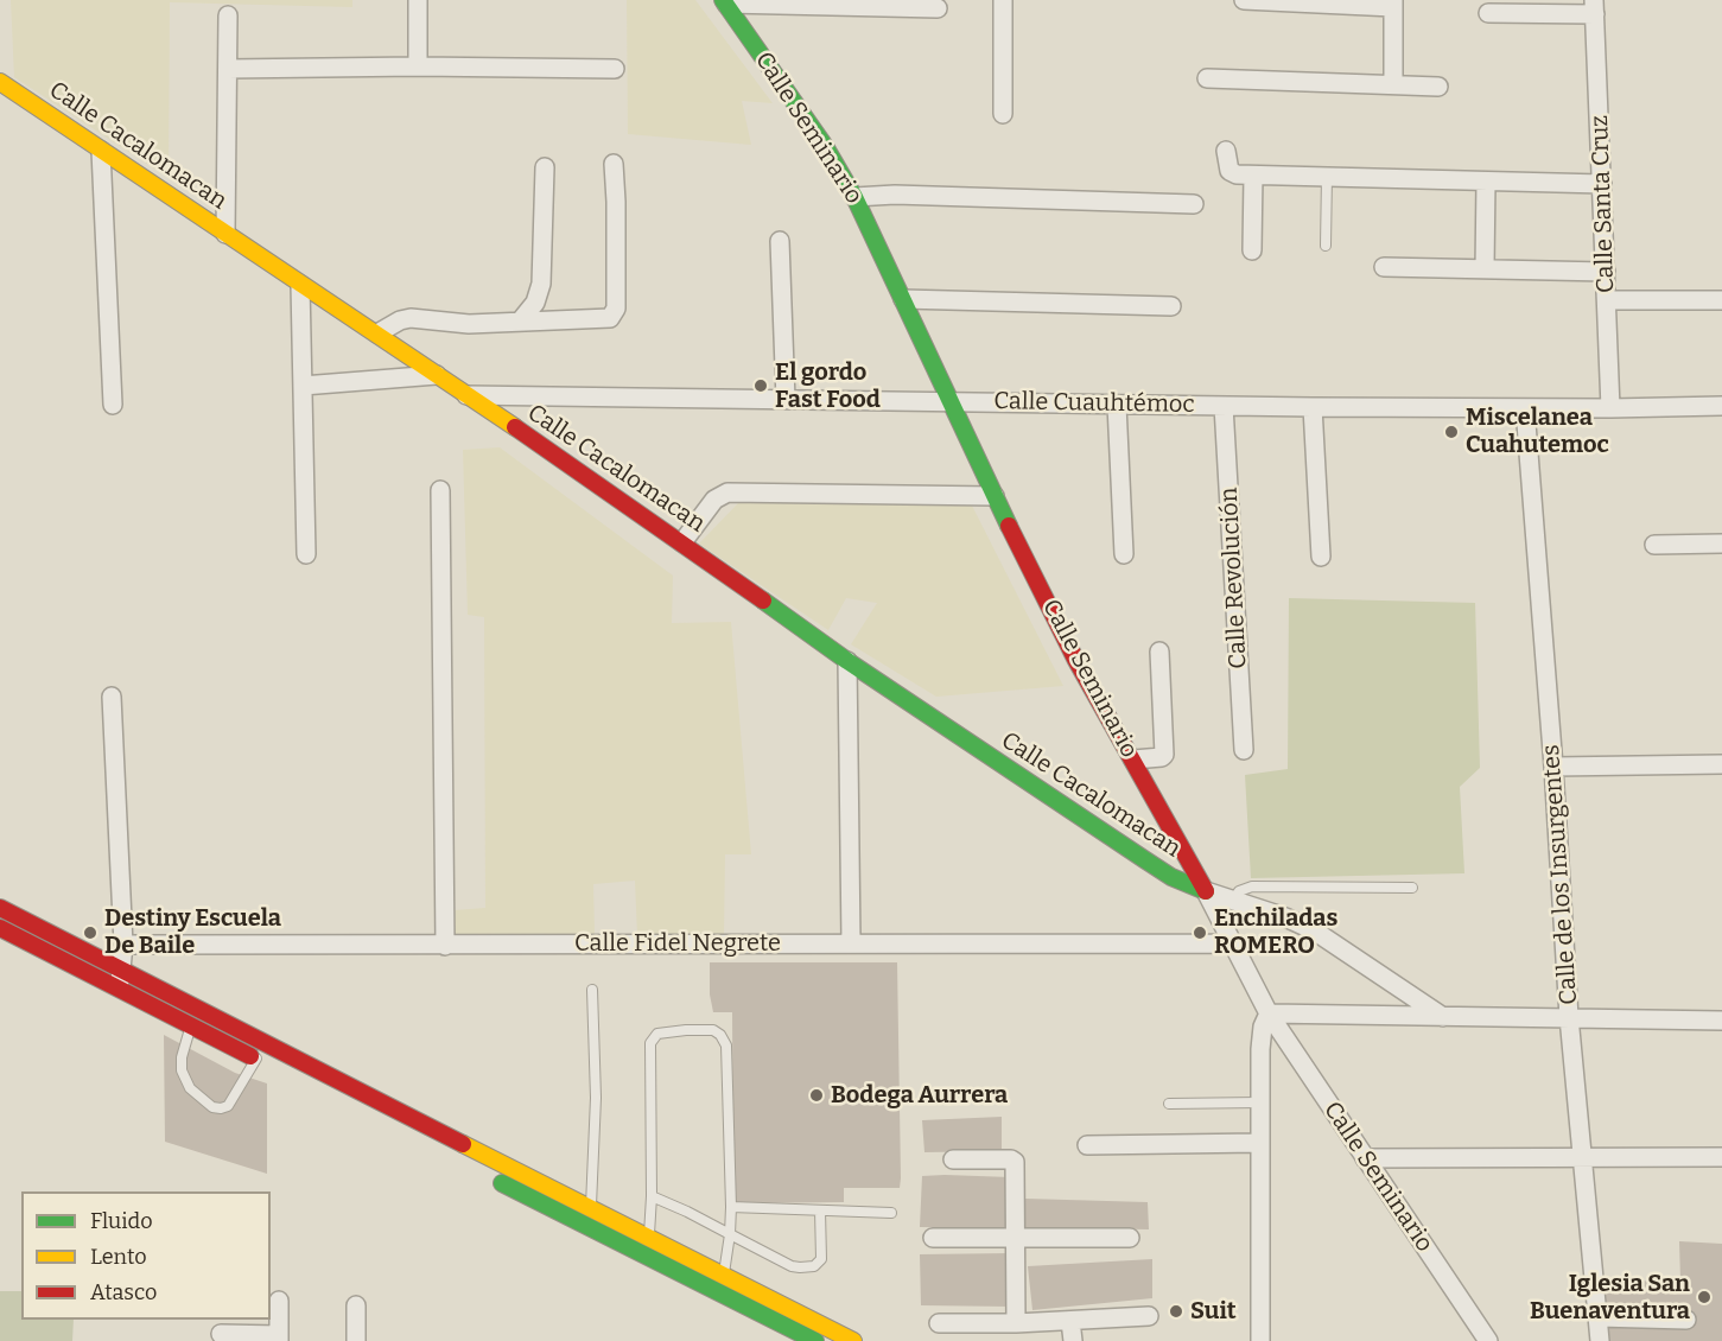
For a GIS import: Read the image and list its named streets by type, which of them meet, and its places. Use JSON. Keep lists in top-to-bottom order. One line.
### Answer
{"streets":{"street":["Calle Seminario","Calle Cacalomacan","Calle Santa Cruz","Calle Cuauhtémoc","Calle Revolución","Calle de los Insurgentes","Calle Fidel Negrete"]},"crossings":[["Calle Seminario","Calle Cacalomacan"],["Calle Seminario","Calle Cuauhtémoc"],["Calle Seminario","Calle Fidel Negrete"],["Calle Cacalomacan","Calle Cuauhtémoc"],["Calle Santa Cruz","Calle Cuauhtémoc"],["Calle Cuauhtémoc","Calle Revolución"],["Calle Cuauhtémoc","Calle de los Insurgentes"]],"places":["El gordo Fast Food","Miscelanea Cuahutemoc","Destiny Escuela De Baile","Enchiladas ROMERO","Bodega Aurrera","Iglesia San Buenaventura","Suit"],"legend":["Fluido","Lento","Atasco"]}
